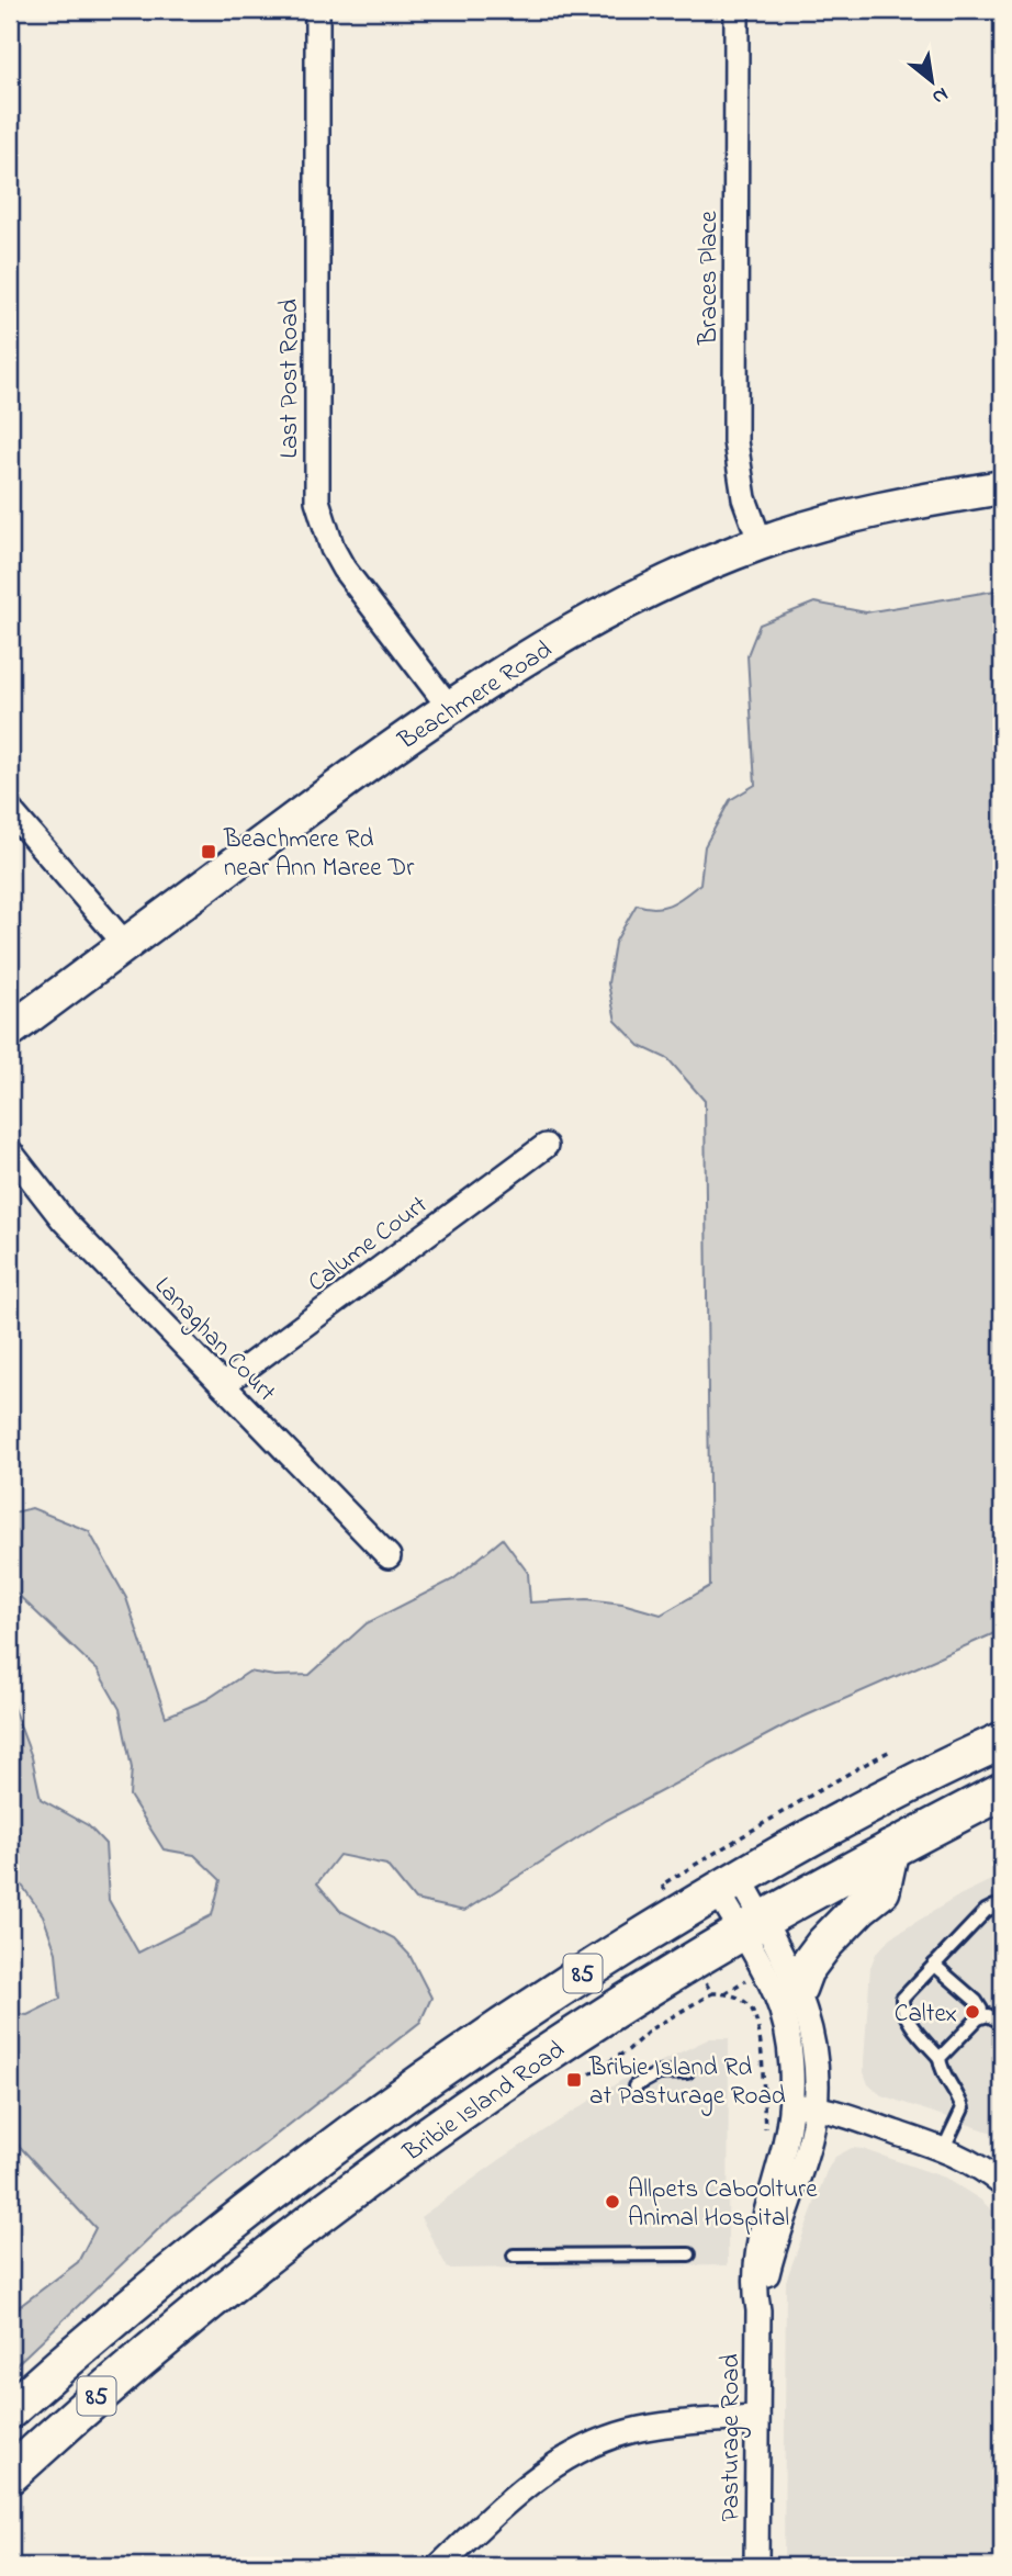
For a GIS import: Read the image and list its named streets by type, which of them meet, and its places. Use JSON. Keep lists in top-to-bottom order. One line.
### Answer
{"streets":{"main road":["Beachmere Road","85","Bribie Island Road"],"street":["Braces Place","Last Post Road","Calume Court","Lanaghan Court","Pasturage Road"]},"crossings":[["Braces Place","Beachmere Road"],["Last Post Road","Beachmere Road"],["Calume Court","Lanaghan Court"],["Bribie Island Road","Pasturage Road"]],"places":{"transit":["Beachmere Rd near Ann Maree Dr","Bribie Island Rd at Pasturage Road"],"other":["Caltex","Allpets Caboolture Animal Hospital"]},"north":"bottom right"}
